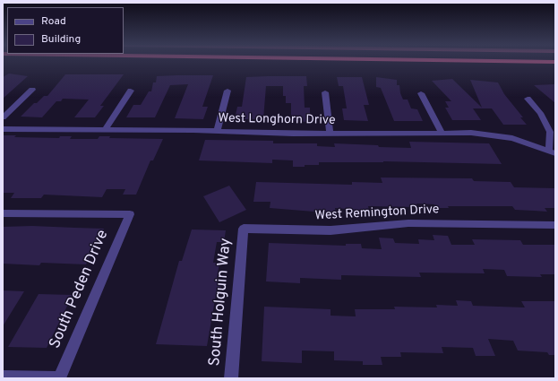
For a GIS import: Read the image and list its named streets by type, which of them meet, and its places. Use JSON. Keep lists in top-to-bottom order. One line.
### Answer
{"streets":{"street":["West Longhorn Drive","West Remington Drive","South Peden Drive","South Holguin Way"]},"crossings":[["West Remington Drive","South Holguin Way"]],"legend":["Road","Building"]}
